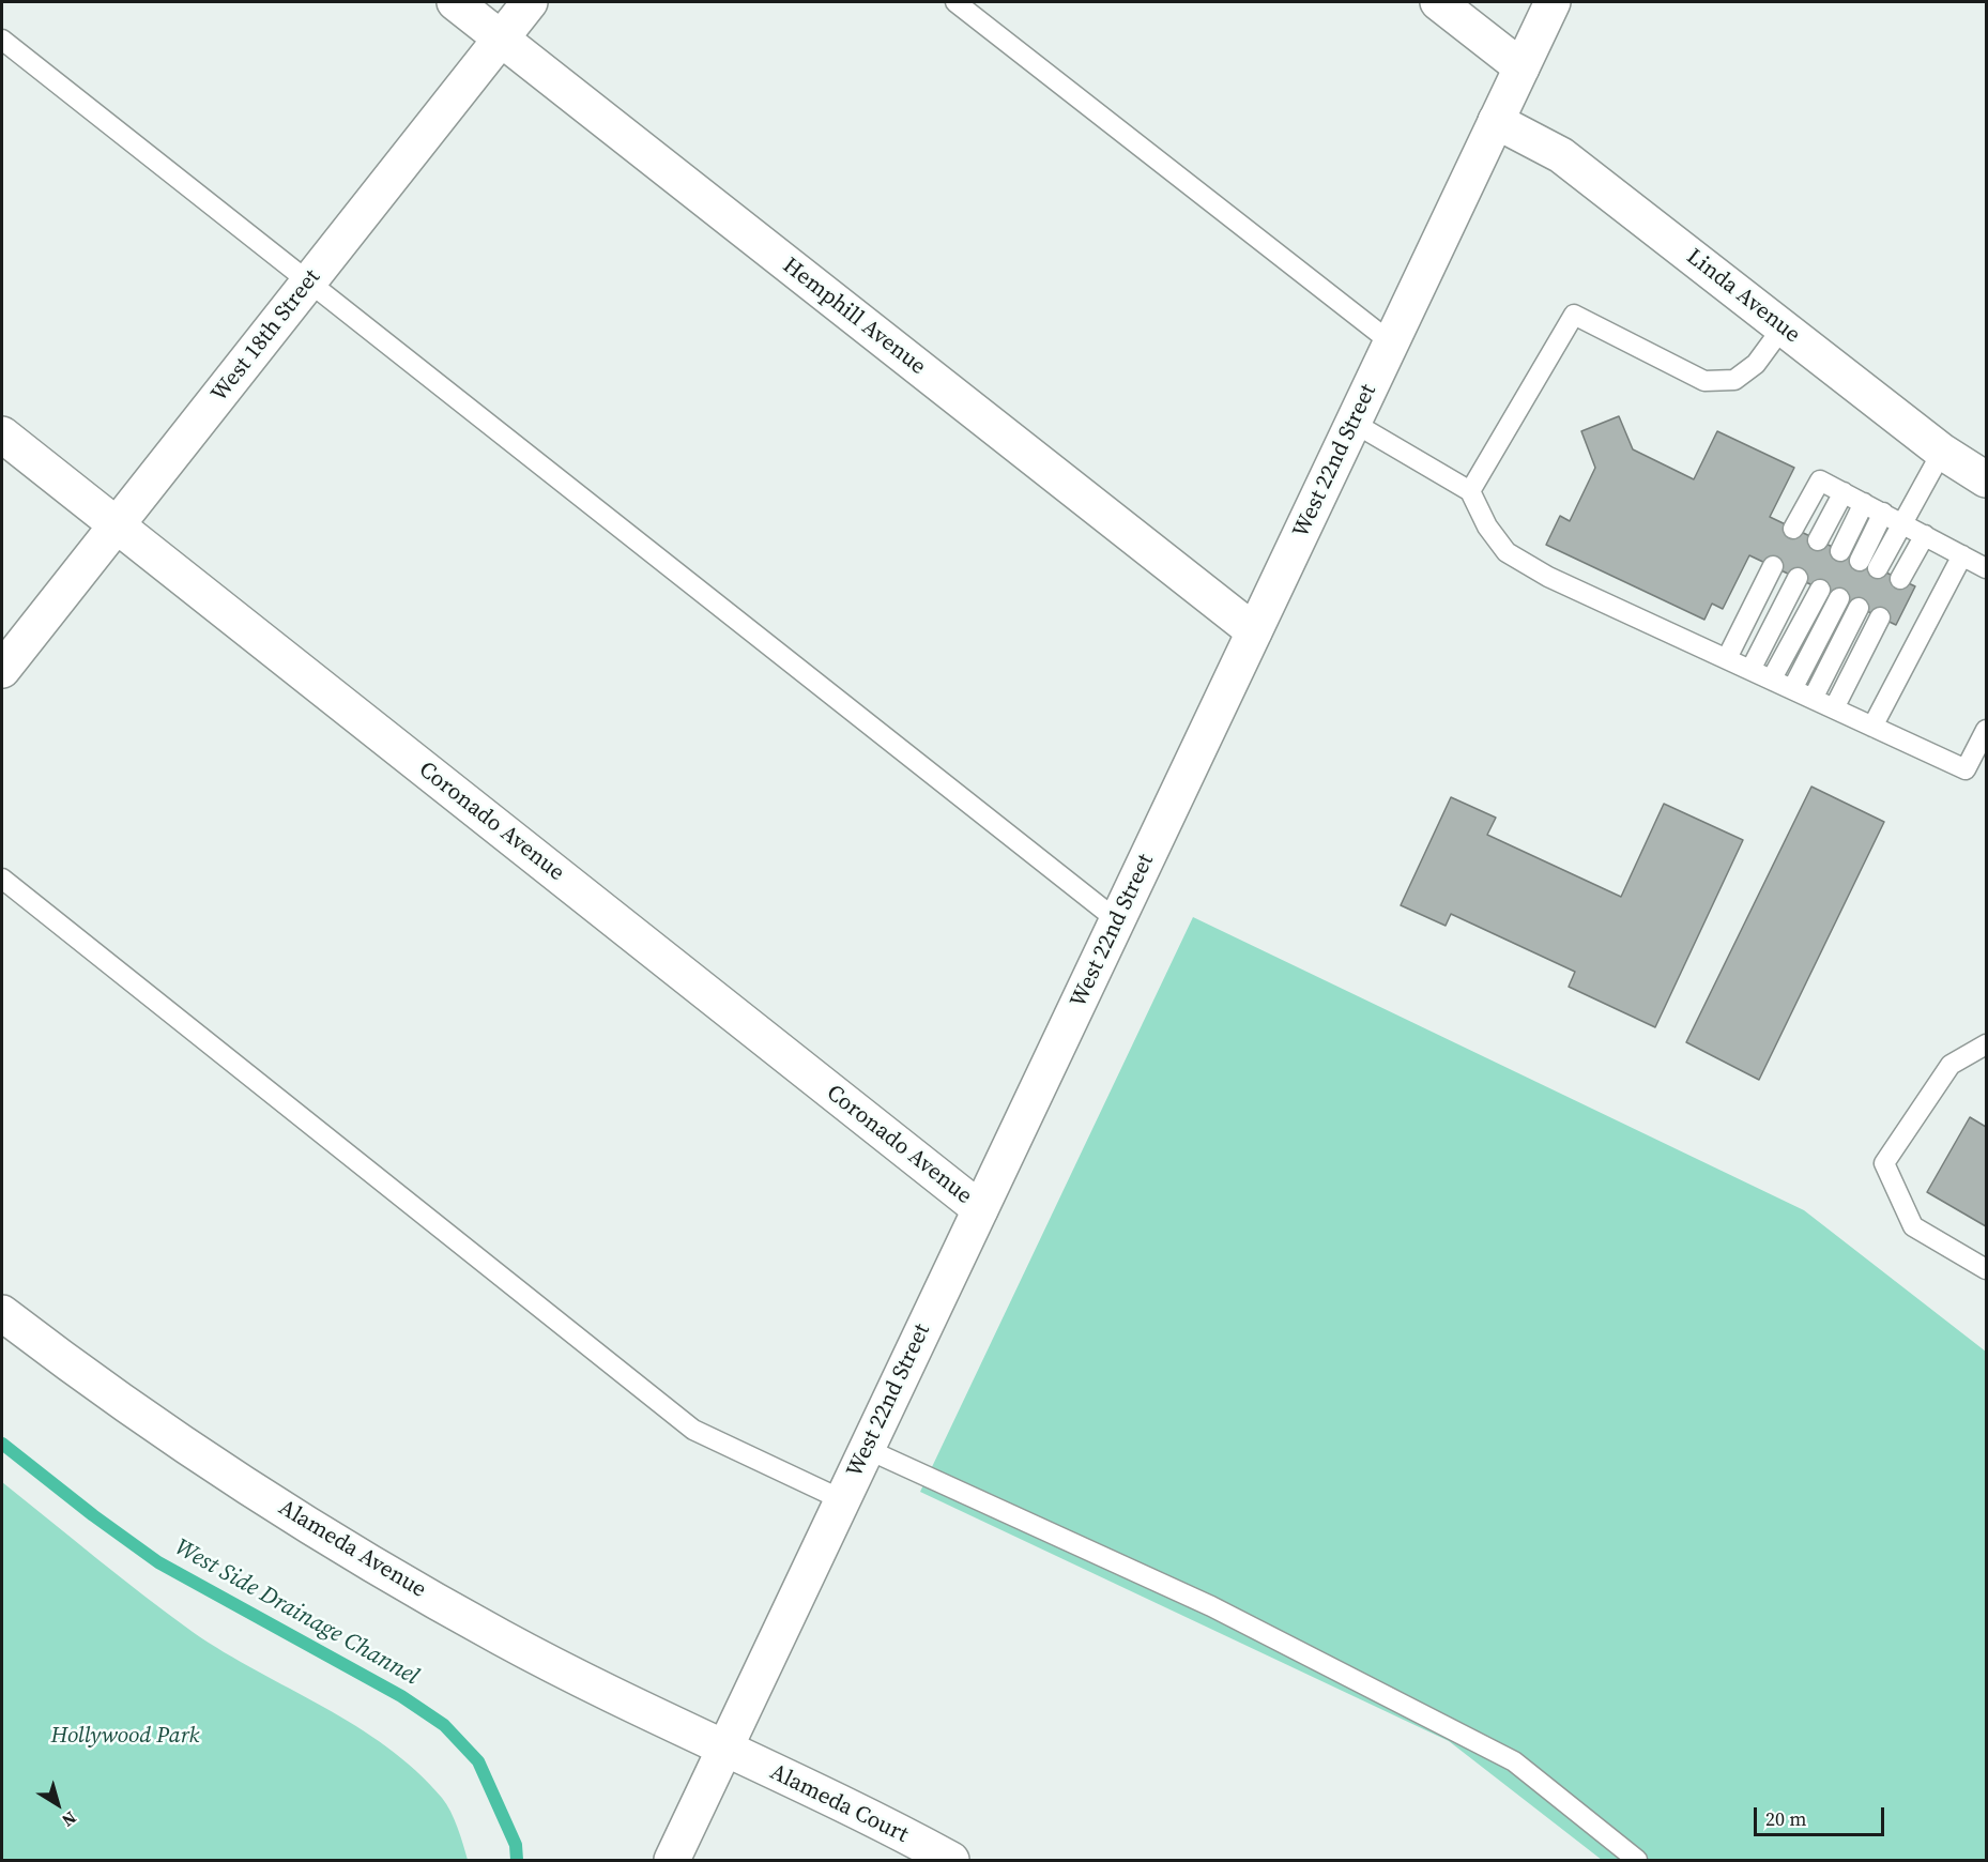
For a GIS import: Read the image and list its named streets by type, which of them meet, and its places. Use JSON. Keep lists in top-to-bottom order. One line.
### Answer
{"streets":{"street":["Linda Avenue","Hemphill Avenue","West 18th Street","West 22nd Street","Coronado Avenue","Alameda Avenue","Alameda Court"]},"crossings":[["Linda Avenue","West 22nd Street"],["Hemphill Avenue","West 18th Street"],["Hemphill Avenue","West 22nd Street"],["West 18th Street","Coronado Avenue"],["West 22nd Street","Coronado Avenue"],["West 22nd Street","Alameda Avenue"],["West 22nd Street","Alameda Court"],["Alameda Avenue","Alameda Court"]],"water":["West Side Drainage Channel"],"parks":["Hollywood Park"],"scale_bar":"20 m","north":"bottom right"}
